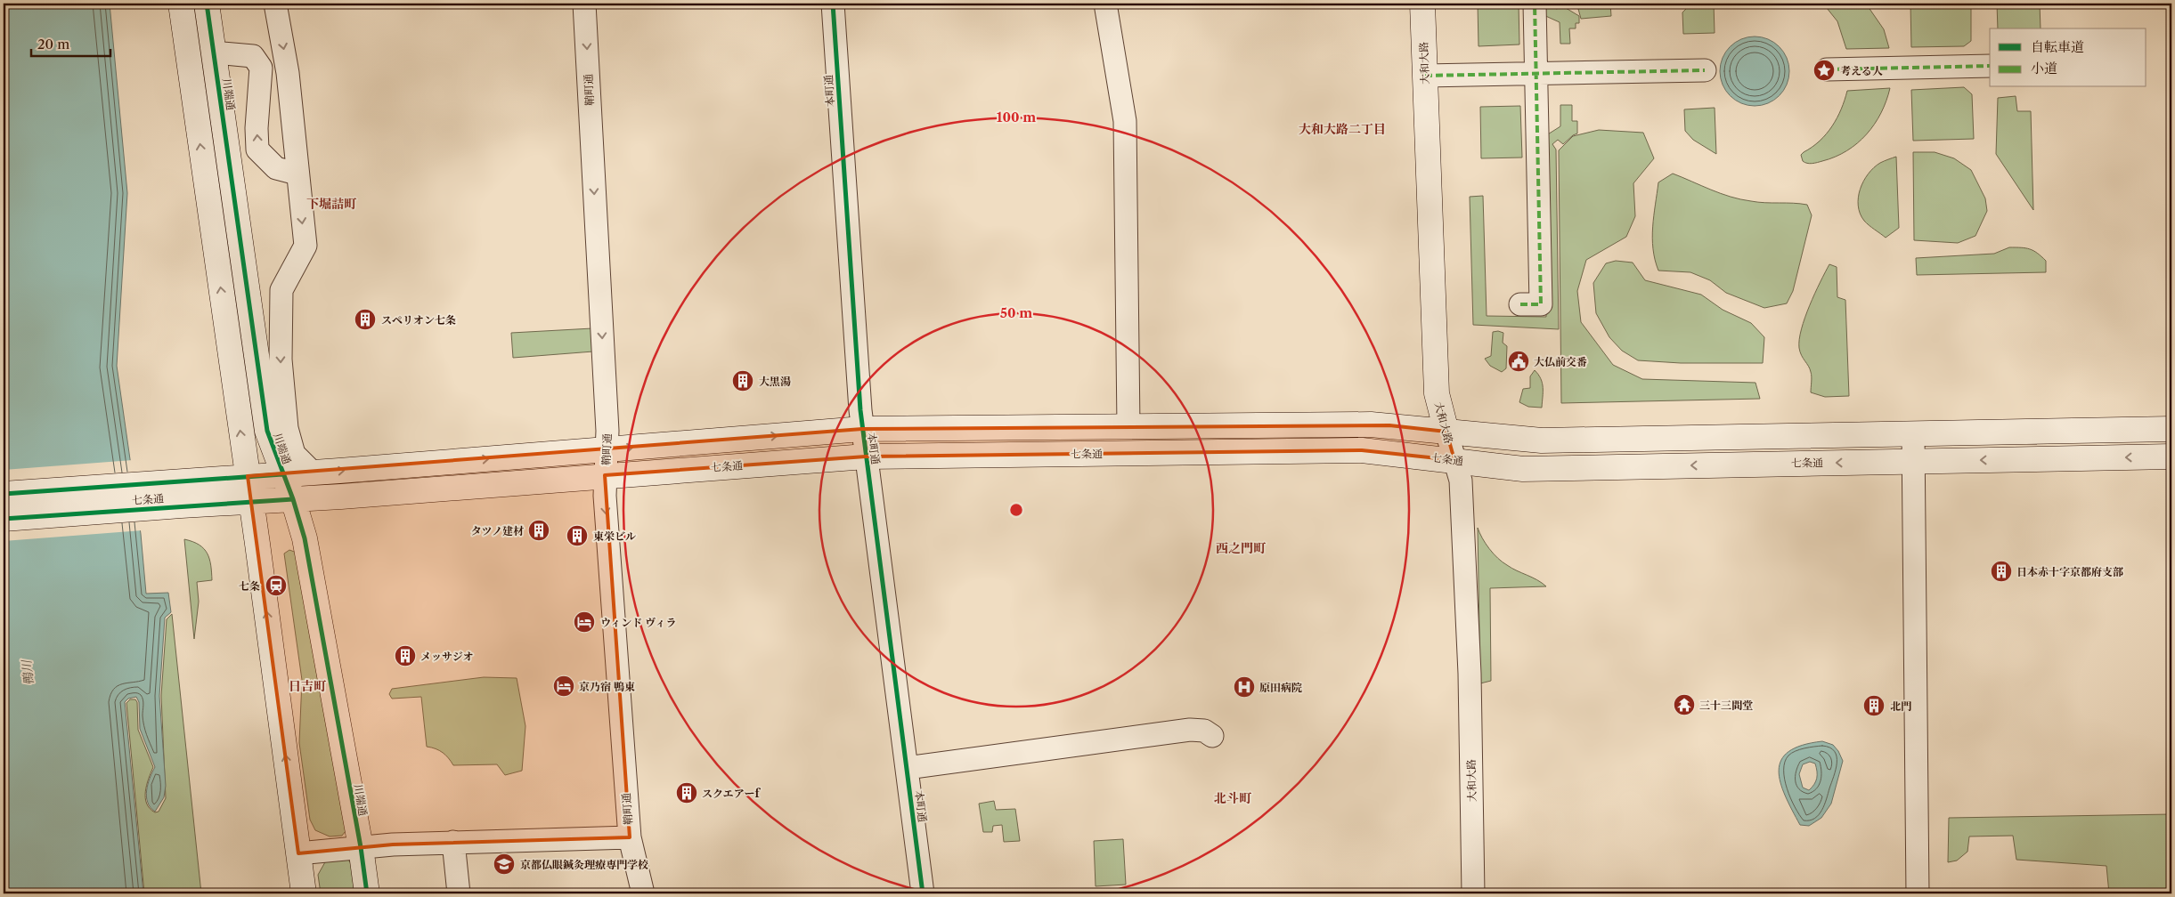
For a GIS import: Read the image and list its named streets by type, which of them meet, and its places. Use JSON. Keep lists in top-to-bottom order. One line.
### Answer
{"streets":{"main road":["大和大路","川端通","七条通"],"street":["鞘町通","本町通"]},"crossings":[["大和大路","七条通"],["鞘町通","七条通"],["本町通","七条通"],["川端通","七条通"]],"one_way":["鞘町通"],"districts":["大和大路二丁目","下堀詰町","西之門町","日吉町","北斗町"],"water":["鴨川"],"places":{"place":["考える人"],"building":["スペリオン七条","大黒湯","タツノ建材","東栄ビル","日本赤十字京都府支部","メッサジオ","北門","スクエアーf"],"public building":["大仏前交番"],"station":["七条"],"hotel":["ウィンド ヴィラ","京乃宿 鴨東"],"hospital":["原田病院"],"temple":["三十三間堂"],"school or university":["京都仏眼鍼灸理療専門学校"]},"legend":["自転車道","小道"],"scale_bar":"20 m","rings":["100 m","50 m"]}
